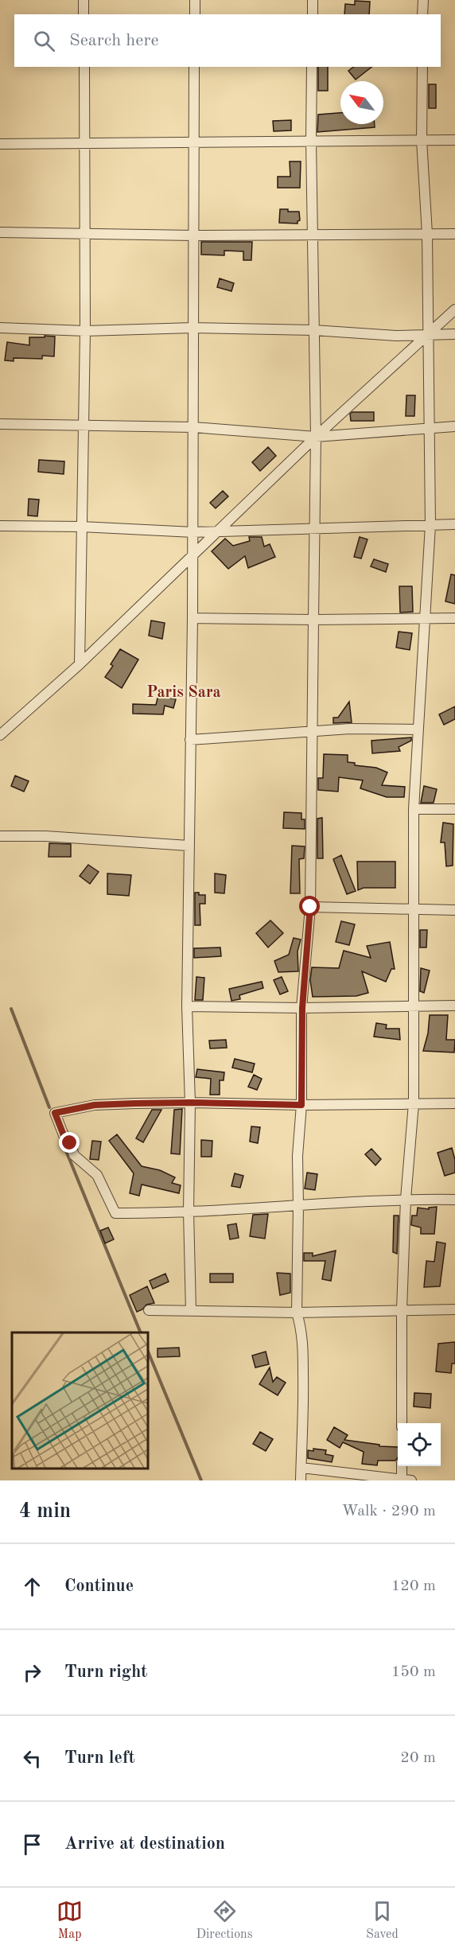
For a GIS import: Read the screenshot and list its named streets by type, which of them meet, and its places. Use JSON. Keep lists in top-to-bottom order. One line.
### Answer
{"districts":["Paris Sara"],"north":"top left","page":{"search":"Search here","heading":["4 min","Walk · 290 m"],"list":[["Continue","120 m"],["Turn right","150 m"],["Turn left","20 m"],"Arrive at destination"],"nav":["Map","Directions","Saved"]}}
